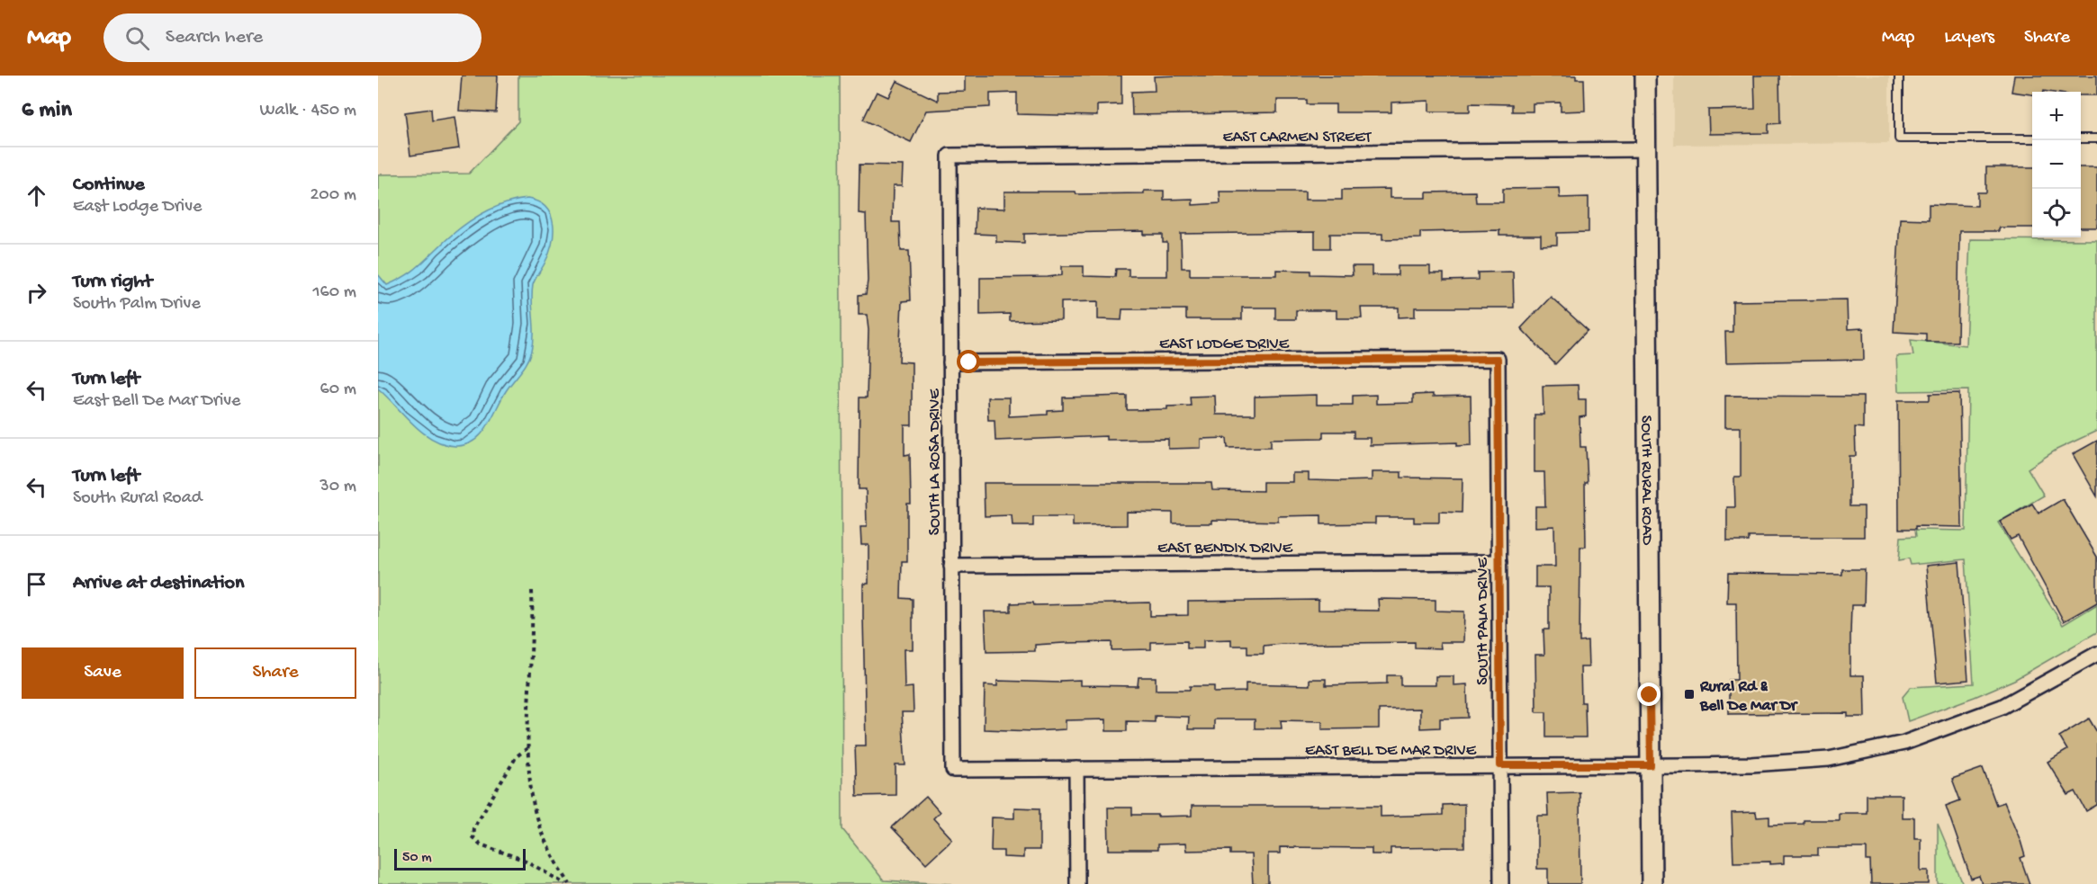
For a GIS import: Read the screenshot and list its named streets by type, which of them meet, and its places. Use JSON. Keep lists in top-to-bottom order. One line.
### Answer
{"streets":{"main road":["SOUTH RURAL ROAD"],"street":["EAST CARMEN STREET","EAST LODGE DRIVE","SOUTH LA ROSA DRIVE","EAST BENDIX DRIVE","SOUTH PALM DRIVE","EAST BELL DE MAR DRIVE"]},"crossings":[["EAST CARMEN STREET","SOUTH LA ROSA DRIVE"],["EAST CARMEN STREET","SOUTH RURAL ROAD"],["EAST LODGE DRIVE","SOUTH LA ROSA DRIVE"],["EAST LODGE DRIVE","SOUTH PALM DRIVE"],["SOUTH LA ROSA DRIVE","EAST BENDIX DRIVE"],["SOUTH LA ROSA DRIVE","EAST BELL DE MAR DRIVE"],["SOUTH RURAL ROAD","EAST BELL DE MAR DRIVE"],["EAST BENDIX DRIVE","SOUTH PALM DRIVE"],["SOUTH PALM DRIVE","EAST BELL DE MAR DRIVE"]],"places":{"transit":["Rural Rd & Bell De Mar Dr"]},"scale_bar":"50 m","page":{"header":"Map","search":"Search here","nav":["Map","Layers","Share"],"heading":["6 min","Walk · 450 m"],"map_buttons":["+","−"],"list":[["Continue","East Lodge Drive","200 m"],["Turn right","South Palm Drive","160 m"],["Turn left","East Bell De Mar Drive","60 m"],["Turn left","South Rural Road","30 m"],"Arrive at destination"],"buttons":["Save","Share"],"scale":"50 m"}}
